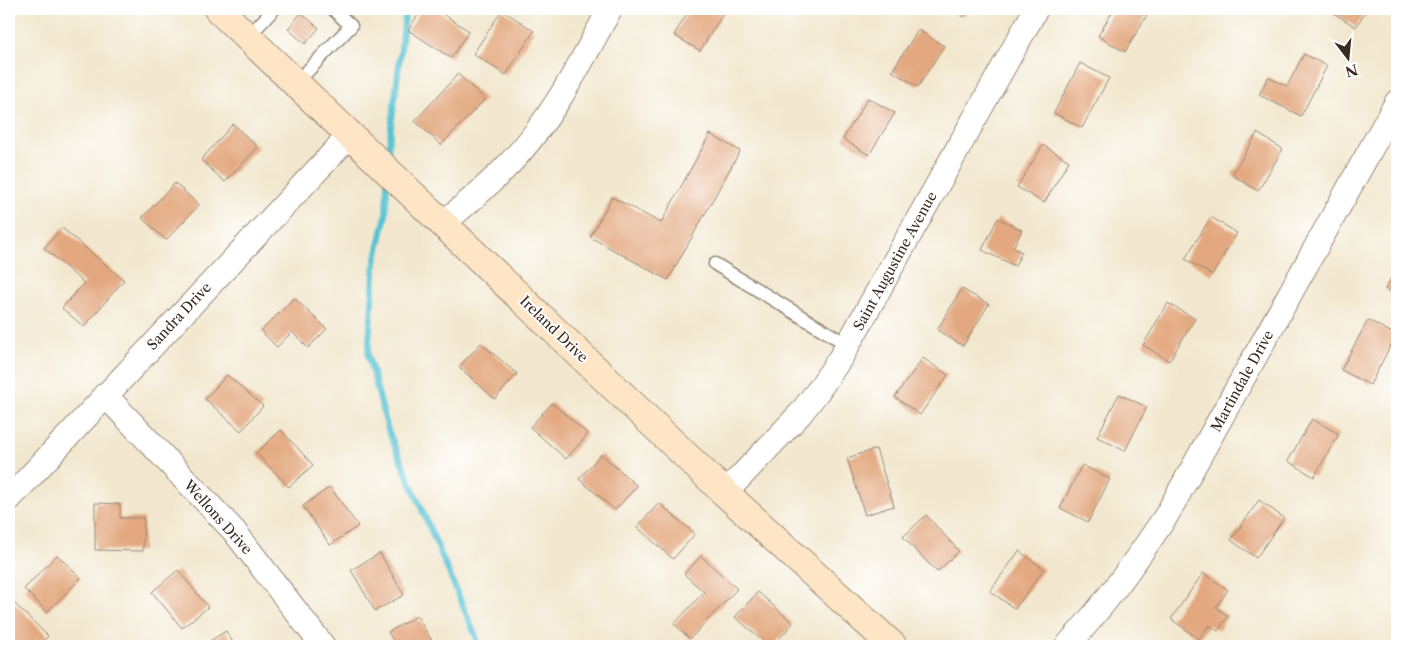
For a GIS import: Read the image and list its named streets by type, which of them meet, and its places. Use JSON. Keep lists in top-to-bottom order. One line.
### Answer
{"streets":{"main road":["Ireland Drive"],"street":["Saint Augustine Avenue","Sandra Drive","Martindale Drive","Wellons Drive"]},"crossings":[["Saint Augustine Avenue","Ireland Drive"],["Sandra Drive","Ireland Drive"],["Sandra Drive","Wellons Drive"]],"north":"bottom"}
